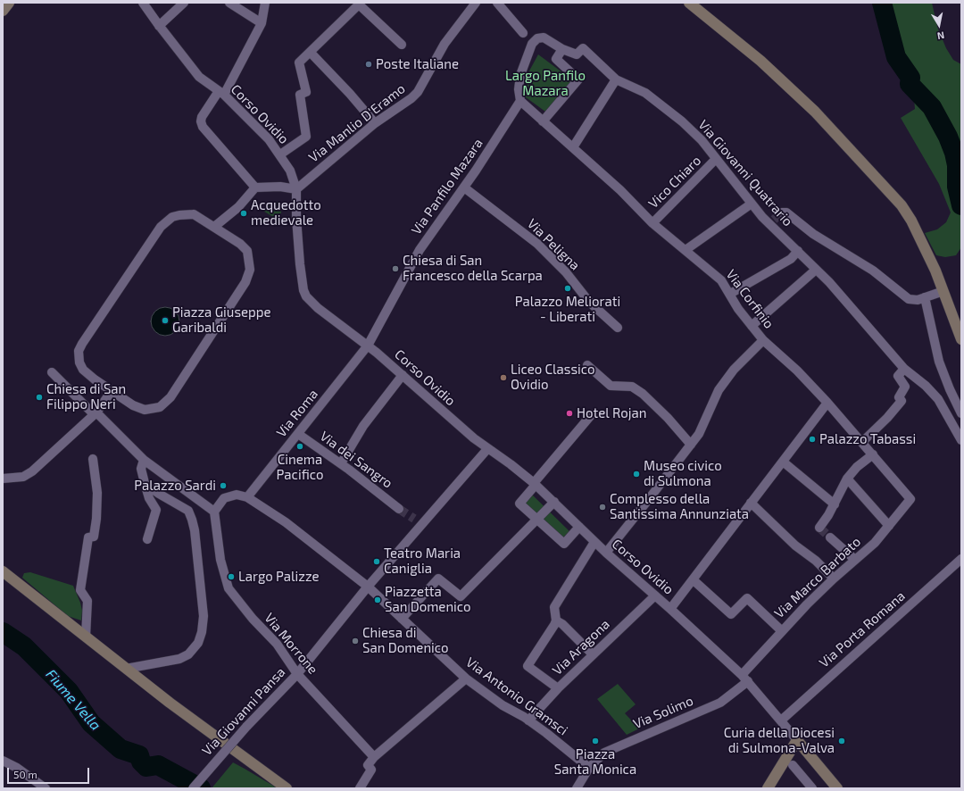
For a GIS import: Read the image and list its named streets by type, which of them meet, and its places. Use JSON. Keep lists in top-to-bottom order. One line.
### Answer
{"streets":{"street":["Corso Ovidio","Via Manlio D'Eramo","Via Giovanni Quatrario","Vico Chiaro","Via Panfilo Mazara","Via Peligna","Via Corfinio","Via Roma","Via dei Sangro","Via Marco Barbato","Via Porta Romana","Via Morrone","Via Aragona","Via Antonio Gramsci","Via Giovanni Pansa","Via Solimo"]},"crossings":[["Corso Ovidio","Via Manlio D'Eramo"],["Corso Ovidio","Via Panfilo Mazara"],["Corso Ovidio","Via Roma"],["Corso Ovidio","Via Marco Barbato"],["Corso Ovidio","Via Porta Romana"],["Corso Ovidio","Via Aragona"],["Corso Ovidio","Via Giovanni Pansa"],["Corso Ovidio","Via Solimo"],["Via Giovanni Quatrario","Vico Chiaro"],["Vico Chiaro","Via Corfinio"],["Via Panfilo Mazara","Via Peligna"],["Via Panfilo Mazara","Via Corfinio"],["Via Panfilo Mazara","Via Roma"],["Via Corfinio","Via Marco Barbato"],["Via Roma","Via dei Sangro"],["Via Roma","Via Antonio Gramsci"],["Via Marco Barbato","Via Solimo"],["Via Morrone","Via Giovanni Pansa"],["Via Aragona","Via Antonio Gramsci"],["Via Antonio Gramsci","Via Giovanni Pansa"],["Via Antonio Gramsci","Via Solimo"]],"water":["Fiume Vella"],"parks":["Largo Panfilo Mazara"],"places":["Poste Italiane","Acquedotto medievale","Chiesa di San Francesco della Scarpa","Palazzo Meliorati - Liberati","Piazza Giuseppe Garibaldi","Liceo Classico Ovidio","Chiesa di San Filippo Neri","Hotel Rojan","Palazzo Tabassi","Cinema Pacifico","Museo civico di Sulmona","Palazzo Sardi","Complesso della Santissima Annunziata","Teatro Maria Caniglia","Largo Palizze","Piazzetta San Domenico","Chiesa di San Domenico","Piazza Santa Monica","Curia della Diocesi di Sulmona-Valva"],"scale_bar":"50 m","north":"bottom"}
